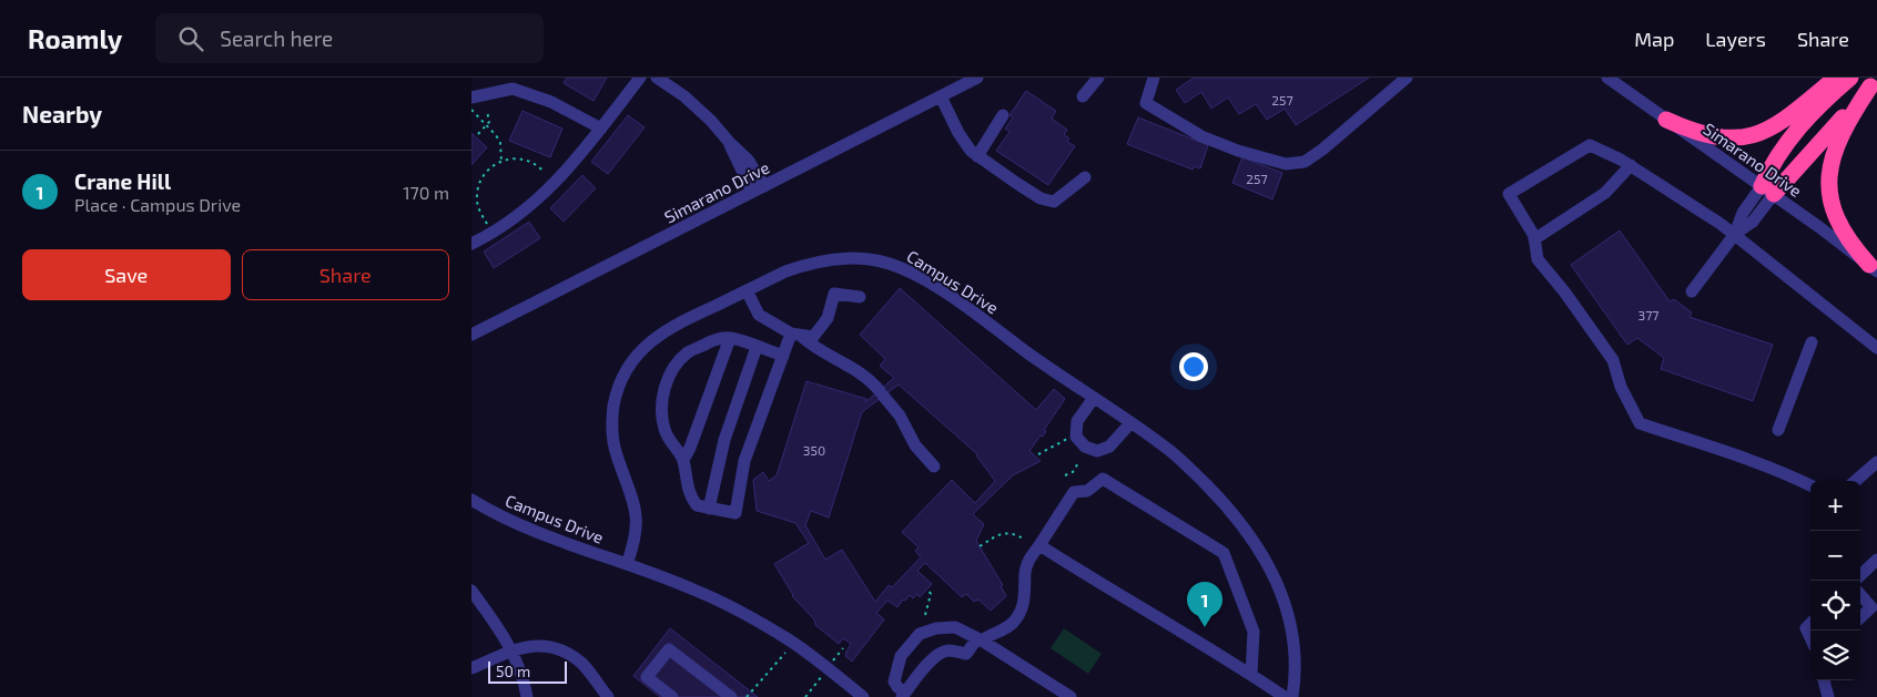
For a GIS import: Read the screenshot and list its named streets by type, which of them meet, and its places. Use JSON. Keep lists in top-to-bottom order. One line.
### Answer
{"streets":{"street":["Simarano Drive","Campus Drive"]},"house_numbers":["257","257","377","350"],"scale_bar":"50 m","page":{"header":"Roamly","search":"Search here","nav":["Map","Layers","Share"],"heading":"Nearby","list":[{"mark":"1","name":"Crane Hill","note":"Place · Campus Drive","value":"170 m"}],"buttons":["Save","Share"],"map_buttons":["+","−"],"pins":"1","scale":"50 m"}}
